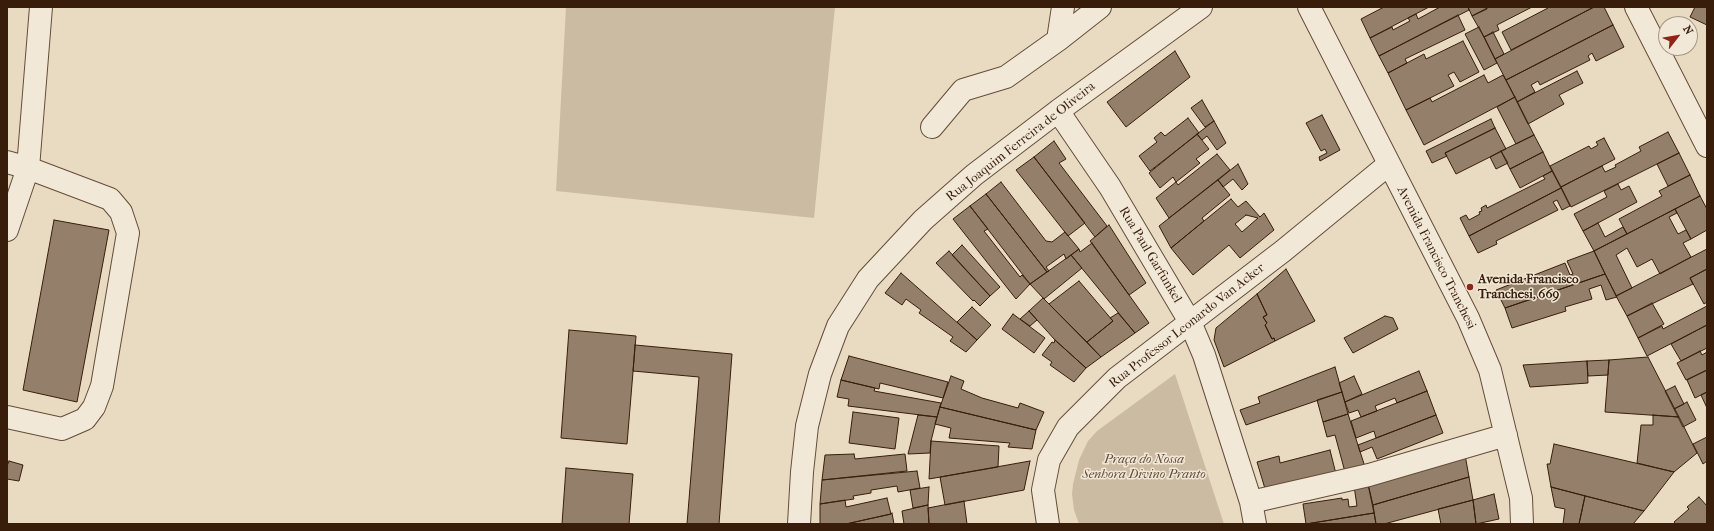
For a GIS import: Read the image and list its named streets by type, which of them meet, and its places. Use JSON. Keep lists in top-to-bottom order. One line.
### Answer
{"streets":{"street":["Rua Joaquim Ferreira de Oliveira","Rua Paul Garfunkel","Avenida Francisco Tranchesi","Rua Professor Leonardo Van Acker"]},"crossings":[["Rua Joaquim Ferreira de Oliveira","Rua Paul Garfunkel"],["Rua Paul Garfunkel","Rua Professor Leonardo Van Acker"],["Avenida Francisco Tranchesi","Rua Professor Leonardo Van Acker"]],"parks":["Praça do Nossa Senhora Divino Pranto"],"places":["Avenida Francisco Tranchesi, 669"],"north":"top right"}
